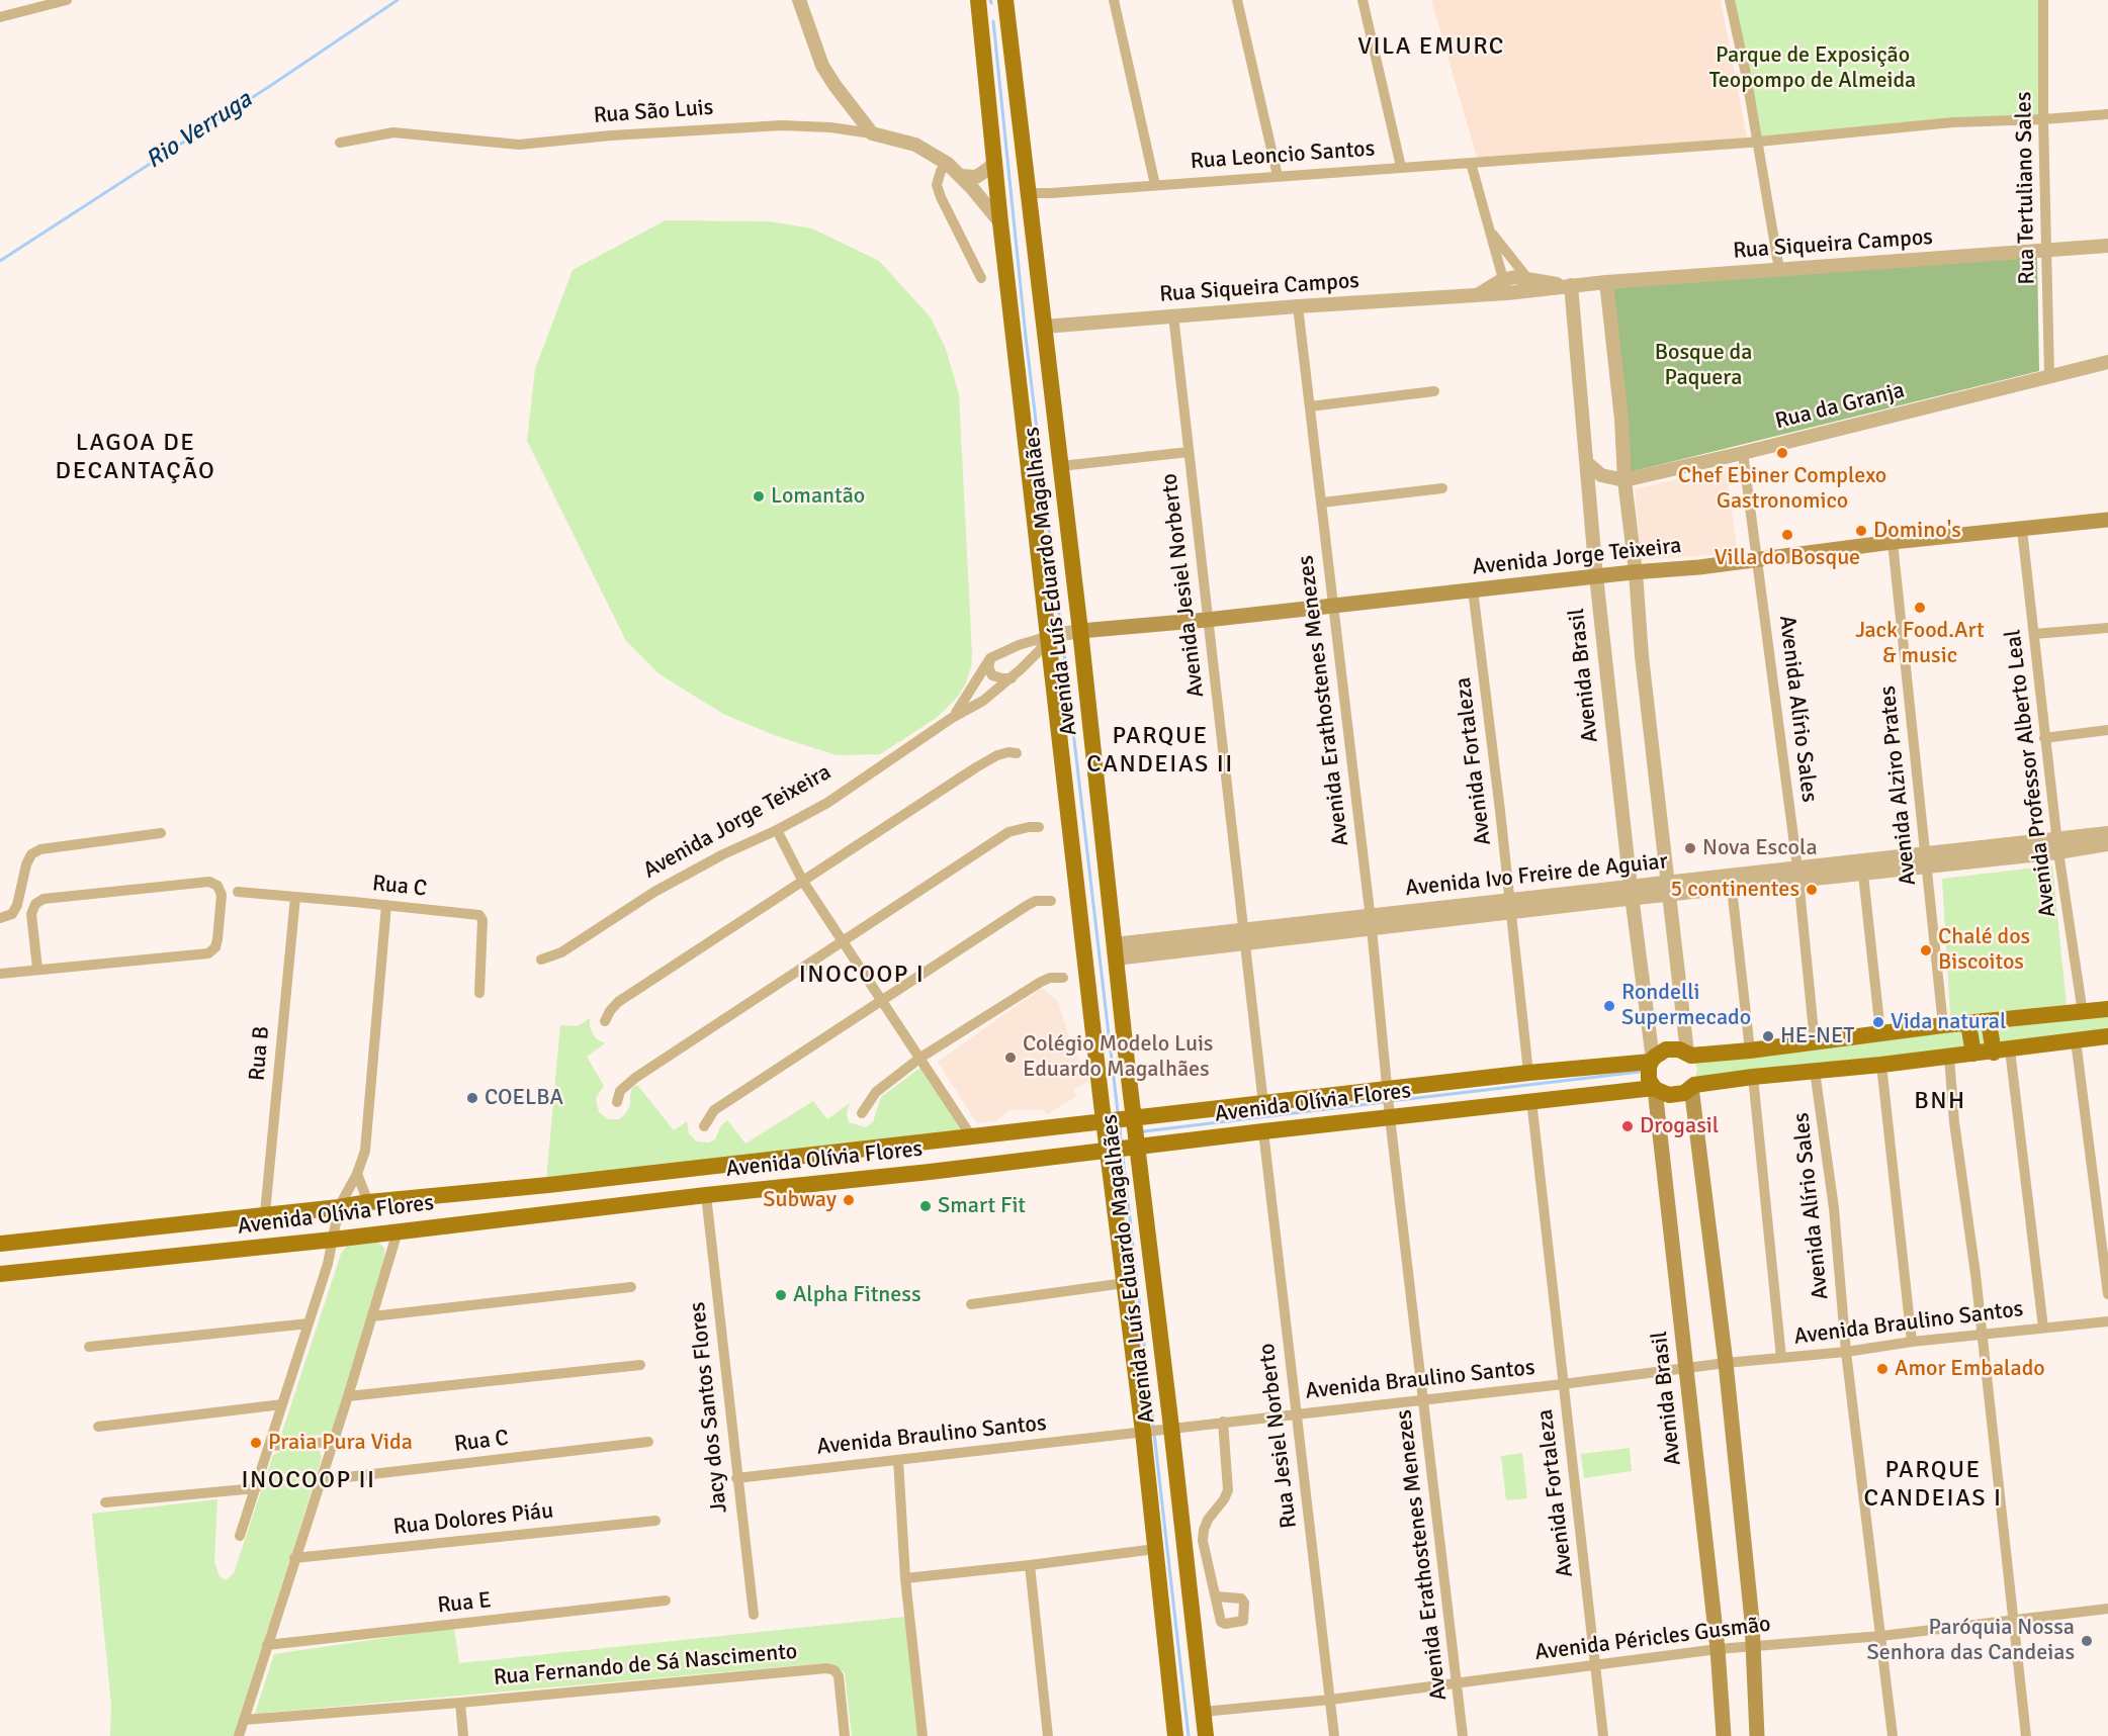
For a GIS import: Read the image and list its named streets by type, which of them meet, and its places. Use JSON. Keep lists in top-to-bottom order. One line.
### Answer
{"streets":{"main road":["Avenida Jorge Teixeira","Avenida Luís Eduardo Magalhães","Avenida Brasil","Avenida Olívia Flores"],"street":["Rua São Luis","Rua Leoncio Santos","Rua Tertuliano Sales","Rua Siqueira Campos","Rua da Granja","Avenida Jesiel Norberto","Avenida Erathostenes Menezes","Avenida Alírio Sales","Avenida Fortaleza","Avenida Professor Alberto Leal","Avenida Alziro Prates","Avenida Ivo Freire de Aguiar","Rua C","Rua B","Avenida Braulino Santos","Jacy dos Santos Flores","Rua Jesiel Norberto","Rua Dolores Piáu","Rua E","Avenida Péricles Gusmão","Rua Fernando de Sá Nascimento"]},"crossings":[["Rua São Luis","Avenida Luís Eduardo Magalhães"],["Rua Leoncio Santos","Rua Tertuliano Sales"],["Rua Leoncio Santos","Avenida Luís Eduardo Magalhães"],["Rua Tertuliano Sales","Rua Siqueira Campos"],["Rua Tertuliano Sales","Rua da Granja"],["Rua Siqueira Campos","Avenida Luís Eduardo Magalhães"],["Rua Siqueira Campos","Avenida Jesiel Norberto"],["Rua Siqueira Campos","Avenida Brasil"],["Rua Siqueira Campos","Avenida Erathostenes Menezes"],["Rua da Granja","Avenida Alírio Sales"],["Avenida Jorge Teixeira","Avenida Luís Eduardo Magalhães"],["Avenida Jorge Teixeira","Avenida Jesiel Norberto"],["Avenida Jorge Teixeira","Avenida Brasil"],["Avenida Jorge Teixeira","Avenida Erathostenes Menezes"],["Avenida Jorge Teixeira","Avenida Alírio Sales"],["Avenida Jorge Teixeira","Avenida Fortaleza"],["Avenida Jorge Teixeira","Avenida Professor Alberto Leal"],["Avenida Jorge Teixeira","Avenida Alziro Prates"],["Avenida Luís Eduardo Magalhães","Avenida Ivo Freire de Aguiar"],["Avenida Luís Eduardo Magalhães","Avenida Olívia Flores"],["Avenida Luís Eduardo Magalhães","Avenida Braulino Santos"],["Avenida Luís Eduardo Magalhães","Avenida Péricles Gusmão"],["Avenida Jesiel Norberto","Avenida Ivo Freire de Aguiar"],["Avenida Jesiel Norberto","Avenida Olívia Flores"],["Avenida Brasil","Avenida Ivo Freire de Aguiar"],["Avenida Brasil","Avenida Olívia Flores"],["Avenida Brasil","Avenida Braulino Santos"],["Avenida Brasil","Avenida Péricles Gusmão"],["Avenida Erathostenes Menezes","Avenida Ivo Freire de Aguiar"],["Avenida Erathostenes Menezes","Avenida Olívia Flores"],["Avenida Erathostenes Menezes","Avenida Braulino Santos"],["Avenida Erathostenes Menezes","Avenida Péricles Gusmão"],["Avenida Alírio Sales","Avenida Ivo Freire de Aguiar"],["Avenida Alírio Sales","Avenida Olívia Flores"],["Avenida Alírio Sales","Avenida Braulino Santos"],["Avenida Alírio Sales","Avenida Péricles Gusmão"],["Avenida Fortaleza","Avenida Ivo Freire de Aguiar"],["Avenida Fortaleza","Avenida Olívia Flores"],["Avenida Fortaleza","Avenida Braulino Santos"],["Avenida Fortaleza","Avenida Péricles Gusmão"],["Avenida Professor Alberto Leal","Avenida Ivo Freire de Aguiar"],["Avenida Professor Alberto Leal","Avenida Olívia Flores"],["Avenida Alziro Prates","Avenida Ivo Freire de Aguiar"],["Avenida Alziro Prates","Avenida Olívia Flores"],["Rua C","Rua B"],["Rua B","Avenida Olívia Flores"],["Avenida Olívia Flores","Jacy dos Santos Flores"],["Avenida Olívia Flores","Rua Jesiel Norberto"],["Avenida Braulino Santos","Jacy dos Santos Flores"],["Avenida Braulino Santos","Rua Jesiel Norberto"],["Rua Jesiel Norberto","Avenida Péricles Gusmão"]],"districts":["VILA EMURC","LAGOA DE DECANTAÇÃO","PARQUE CANDEIAS II","INOCOOP I","BNH","PARQUE CANDEIAS I","INOCOOP II"],"water":["Rio Verruga"],"parks":["Parque de Exposição Teopompo de Almeida","Bosque da Paquera"],"places":["Chef Ebiner Complexo Gastronomico","Lomantão","Domino's","Villa do Bosque","Jack Food.Art & music","Nova Escola","5 continentes","Chalé dos Biscoitos","Rondelli Supermecado","Vida natural","HE-NET","Colégio Modelo Luis Eduardo Magalhães","COELBA","Drogasil","Subway","Smart Fit","Alpha Fitness","Amor Embalado","Praia Pura Vida","Paróquia Nossa Senhora das Candeias"]}
